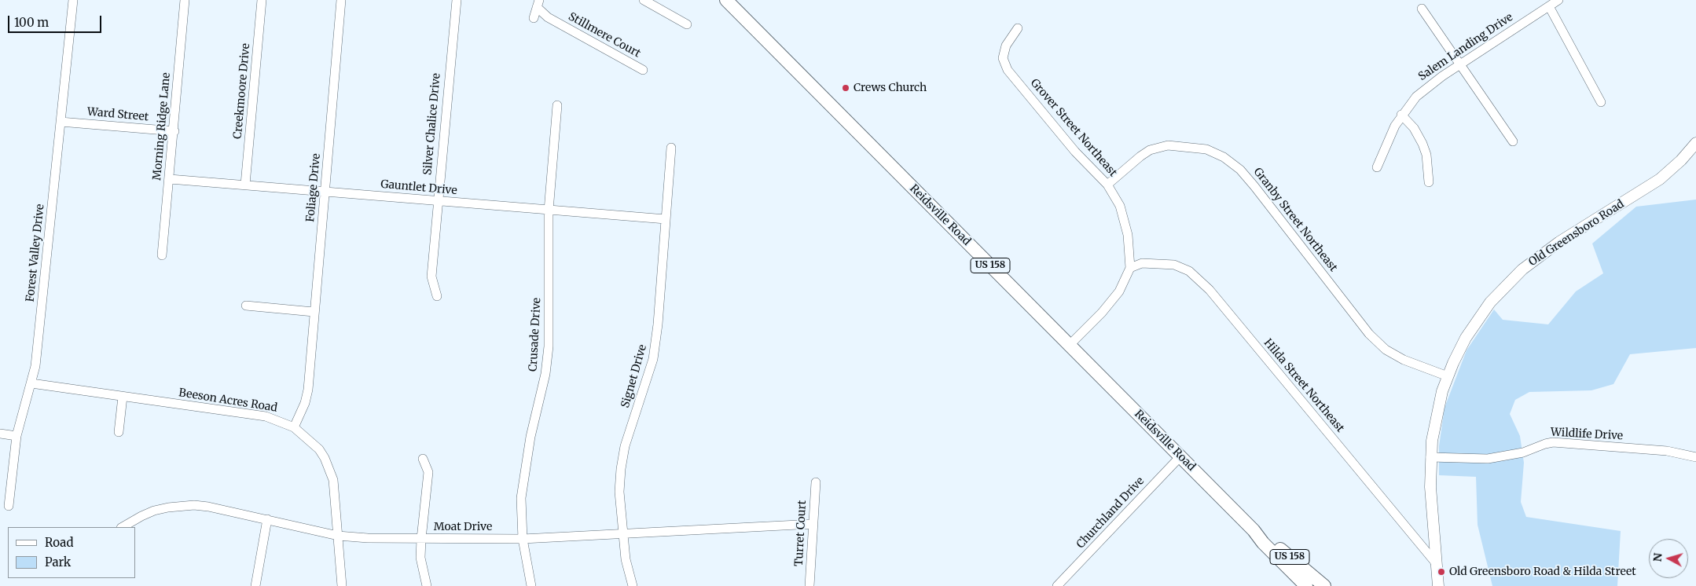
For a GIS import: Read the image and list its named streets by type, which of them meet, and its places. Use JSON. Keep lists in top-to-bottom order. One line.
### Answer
{"streets":{"highway":["Reidsville Road","US 158"],"main road":["Old Greensboro Road"],"street":["Stillmere Court","Salem Landing Drive","Creekmoore Drive","Ward Street","Silver Chalice Drive","Morning Ridge Lane","Grover Street Northeast","Foliage Drive","Gauntlet Drive","Granby Street Northeast","Forest Valley Drive","Crusade Drive","Signet Drive","Hilda Street Northeast","Beeson Acres Road","Wildlife Drive","Churchland Drive","Moat Drive","Turret Court"]},"crossings":[["Creekmoore Drive","Gauntlet Drive"],["Ward Street","Morning Ridge Lane"],["Ward Street","Forest Valley Drive"],["Silver Chalice Drive","Gauntlet Drive"],["Morning Ridge Lane","Gauntlet Drive"],["Grover Street Northeast","Reidsville Road"],["Grover Street Northeast","Granby Street Northeast"],["Grover Street Northeast","Hilda Street Northeast"],["Foliage Drive","Gauntlet Drive"],["Foliage Drive","Beeson Acres Road"],["Gauntlet Drive","Crusade Drive"],["Gauntlet Drive","Signet Drive"],["Reidsville Road","Churchland Drive"],["Granby Street Northeast","Old Greensboro Road"],["Old Greensboro Road","Hilda Street Northeast"],["Old Greensboro Road","Wildlife Drive"],["Forest Valley Drive","Beeson Acres Road"],["Crusade Drive","Moat Drive"],["Signet Drive","Moat Drive"],["Beeson Acres Road","Moat Drive"],["Moat Drive","Turret Court"]],"places":["Crews Church","Old Greensboro Road & Hilda Street"],"legend":["Road","Park"],"scale_bar":"100 m","north":"left"}
